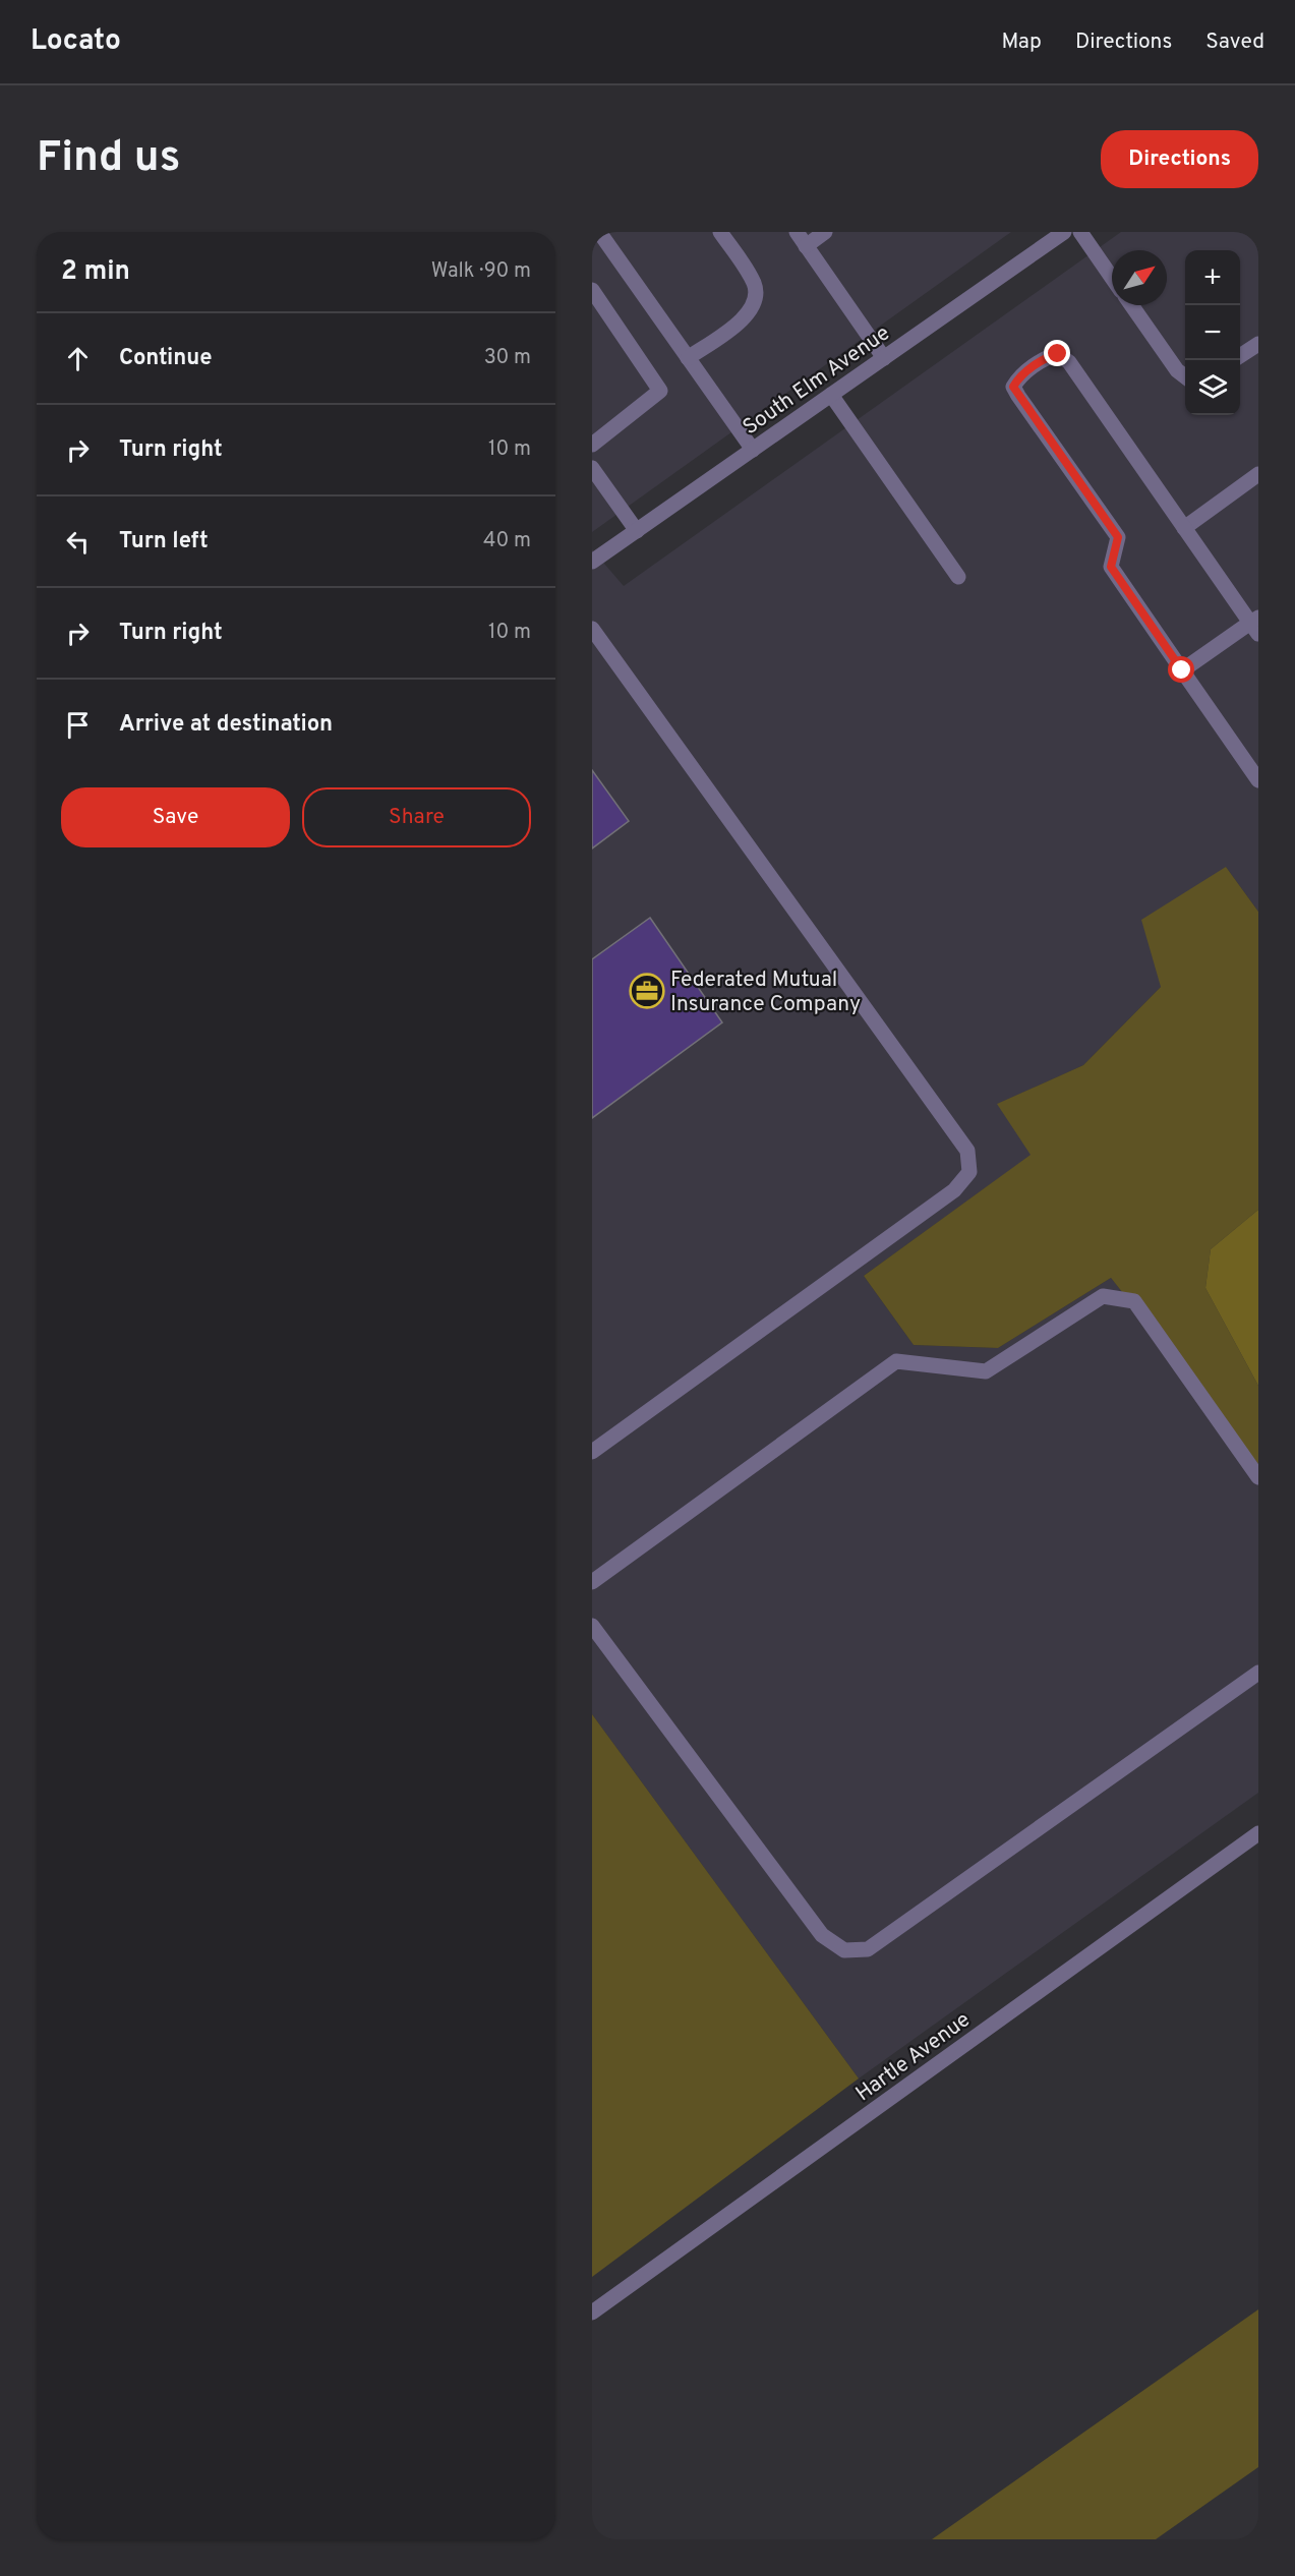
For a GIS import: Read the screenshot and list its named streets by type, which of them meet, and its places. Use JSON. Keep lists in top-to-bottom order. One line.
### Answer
{"streets":{"street":["South Elm Avenue","Hartle Avenue"]},"places":{"office":["Federated Mutual Insurance Company"]},"north":"top right","page":{"header":"Locato","nav":["Map","Directions","Saved"],"buttons":["Directions",["Save","Share"]],"title":"Find us","heading":["2 min","Walk · 90 m"],"map_buttons":["+","−"],"list":[["Continue","30 m"],["Turn right","10 m"],["Turn left","40 m"],["Turn right","10 m"],"Arrive at destination"]}}
